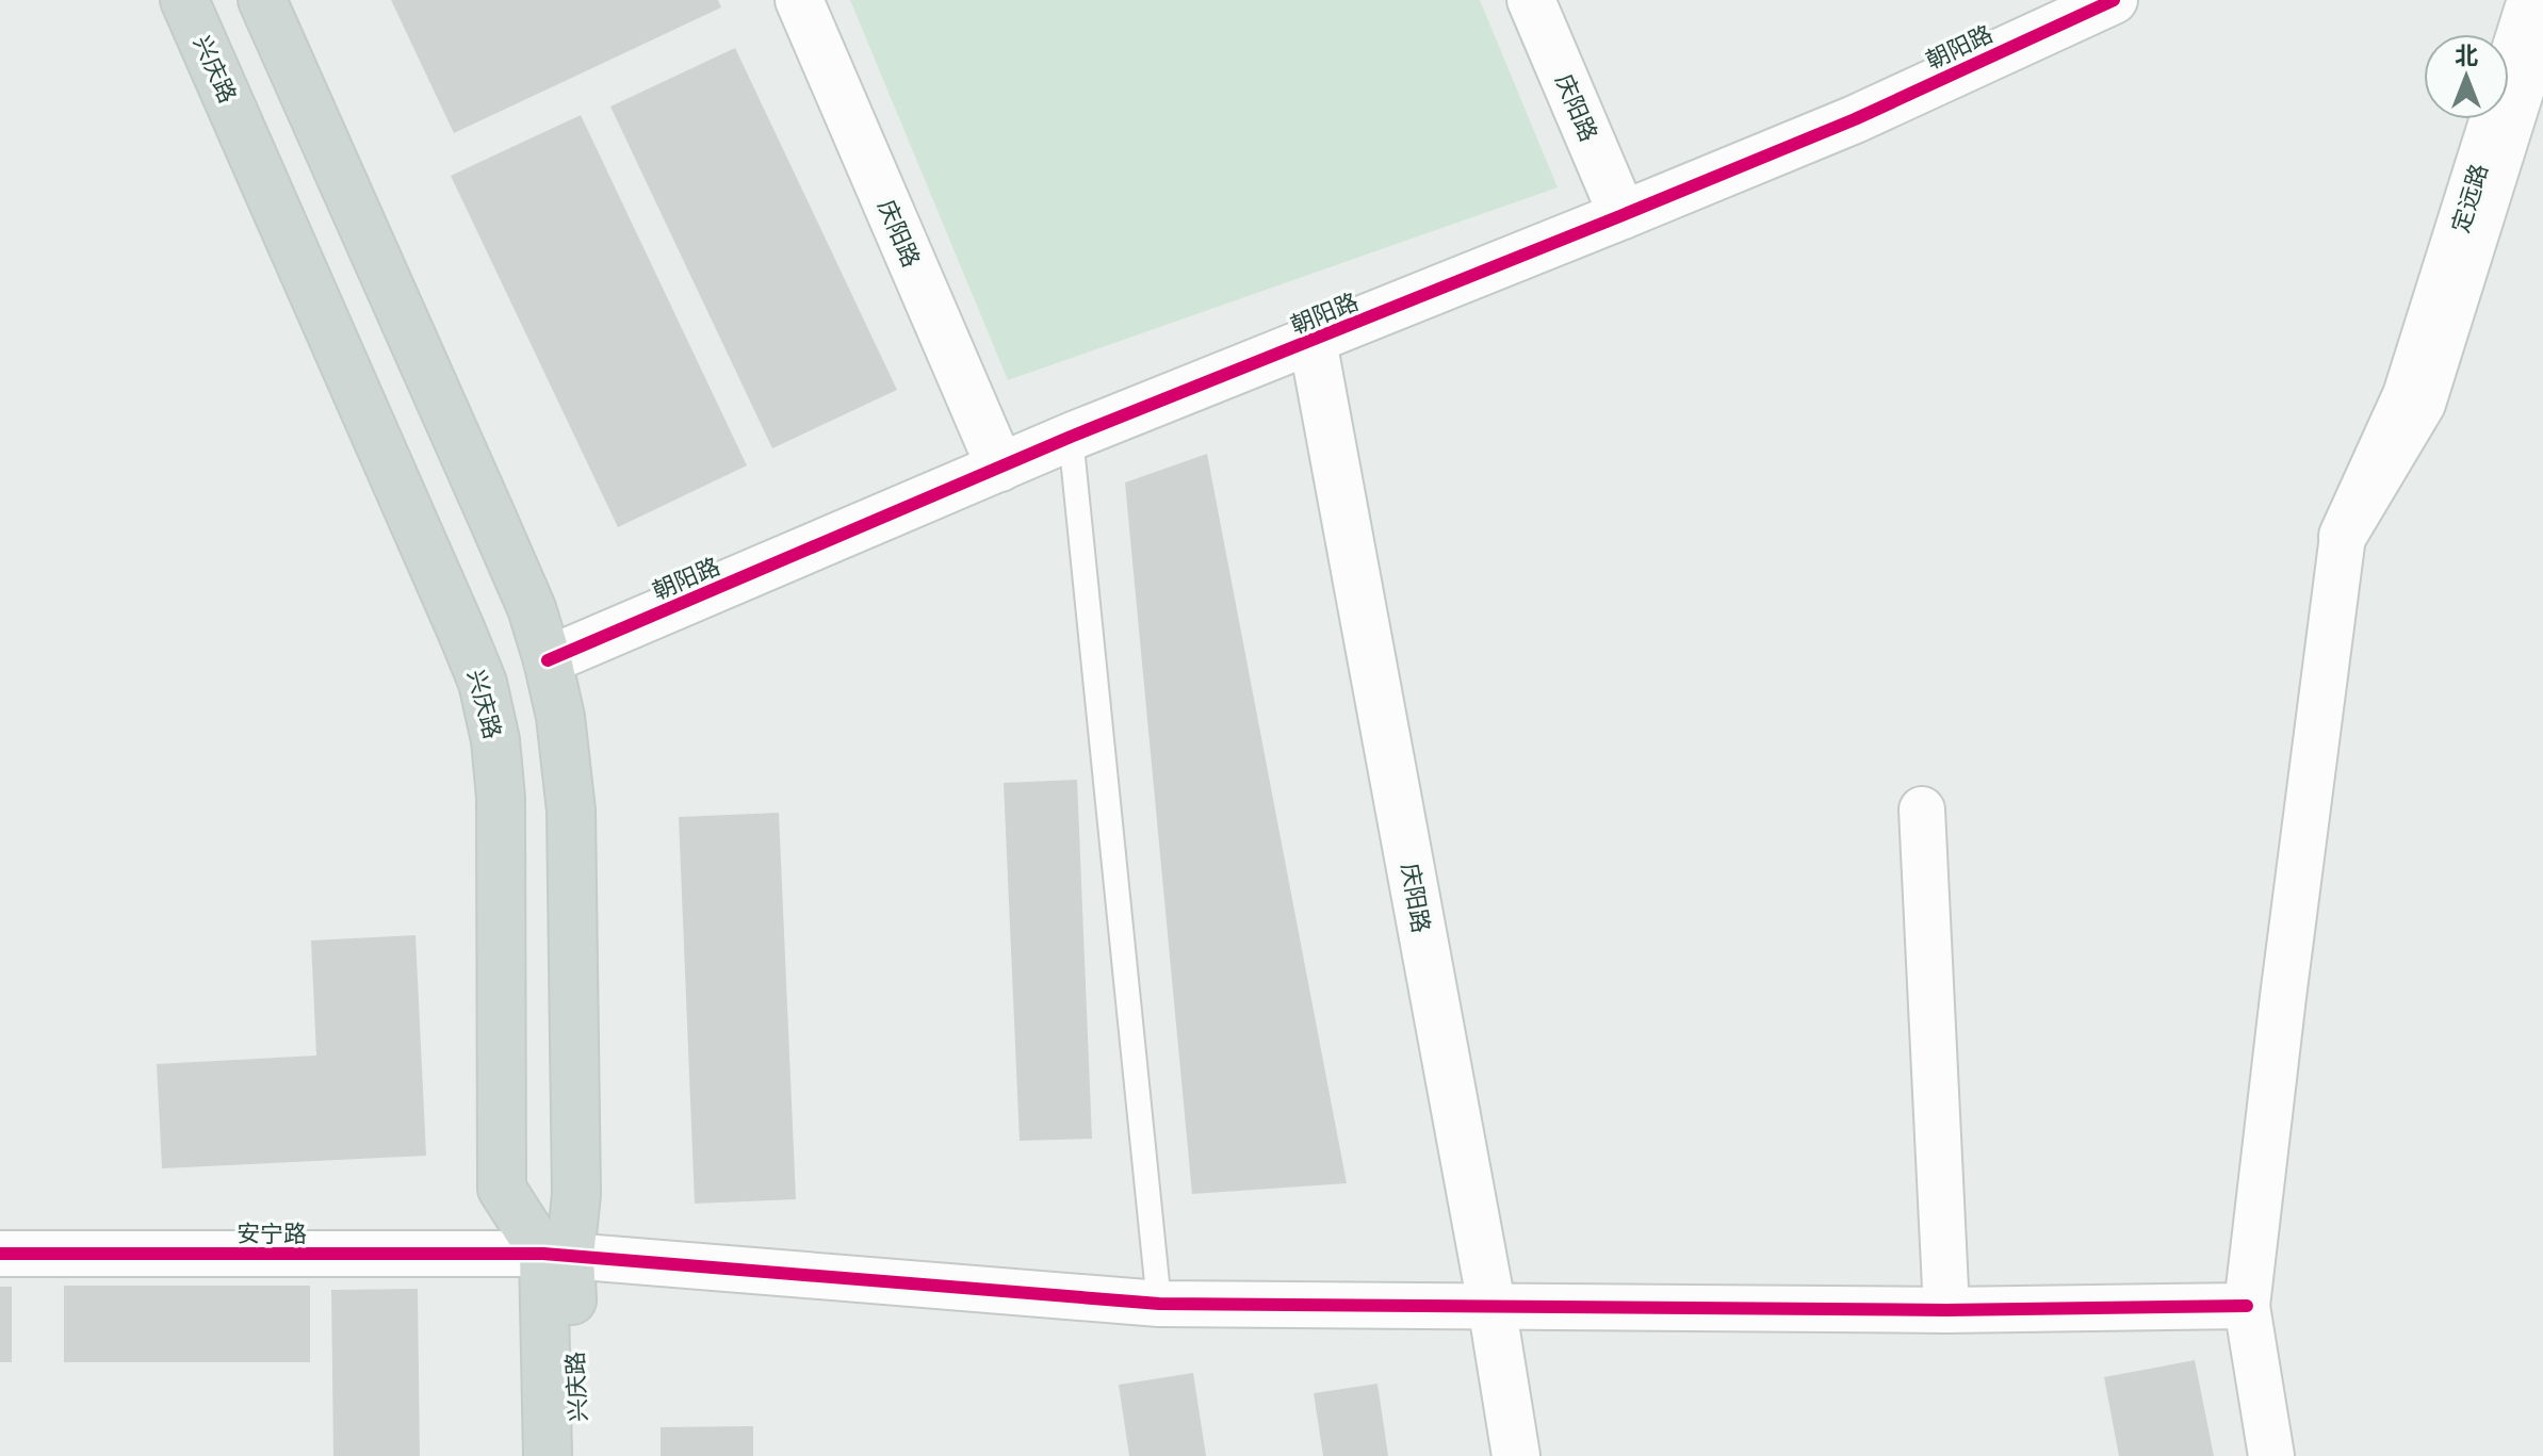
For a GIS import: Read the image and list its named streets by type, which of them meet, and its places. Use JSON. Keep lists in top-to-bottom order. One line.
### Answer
{"streets":{"main road":["兴庆路"],"street":["朝阳路","庆阳路","定远路","安宁路"]},"crossings":[["朝阳路","兴庆路"],["朝阳路","庆阳路"],["兴庆路","安宁路"],["庆阳路","安宁路"]],"north":"top"}
